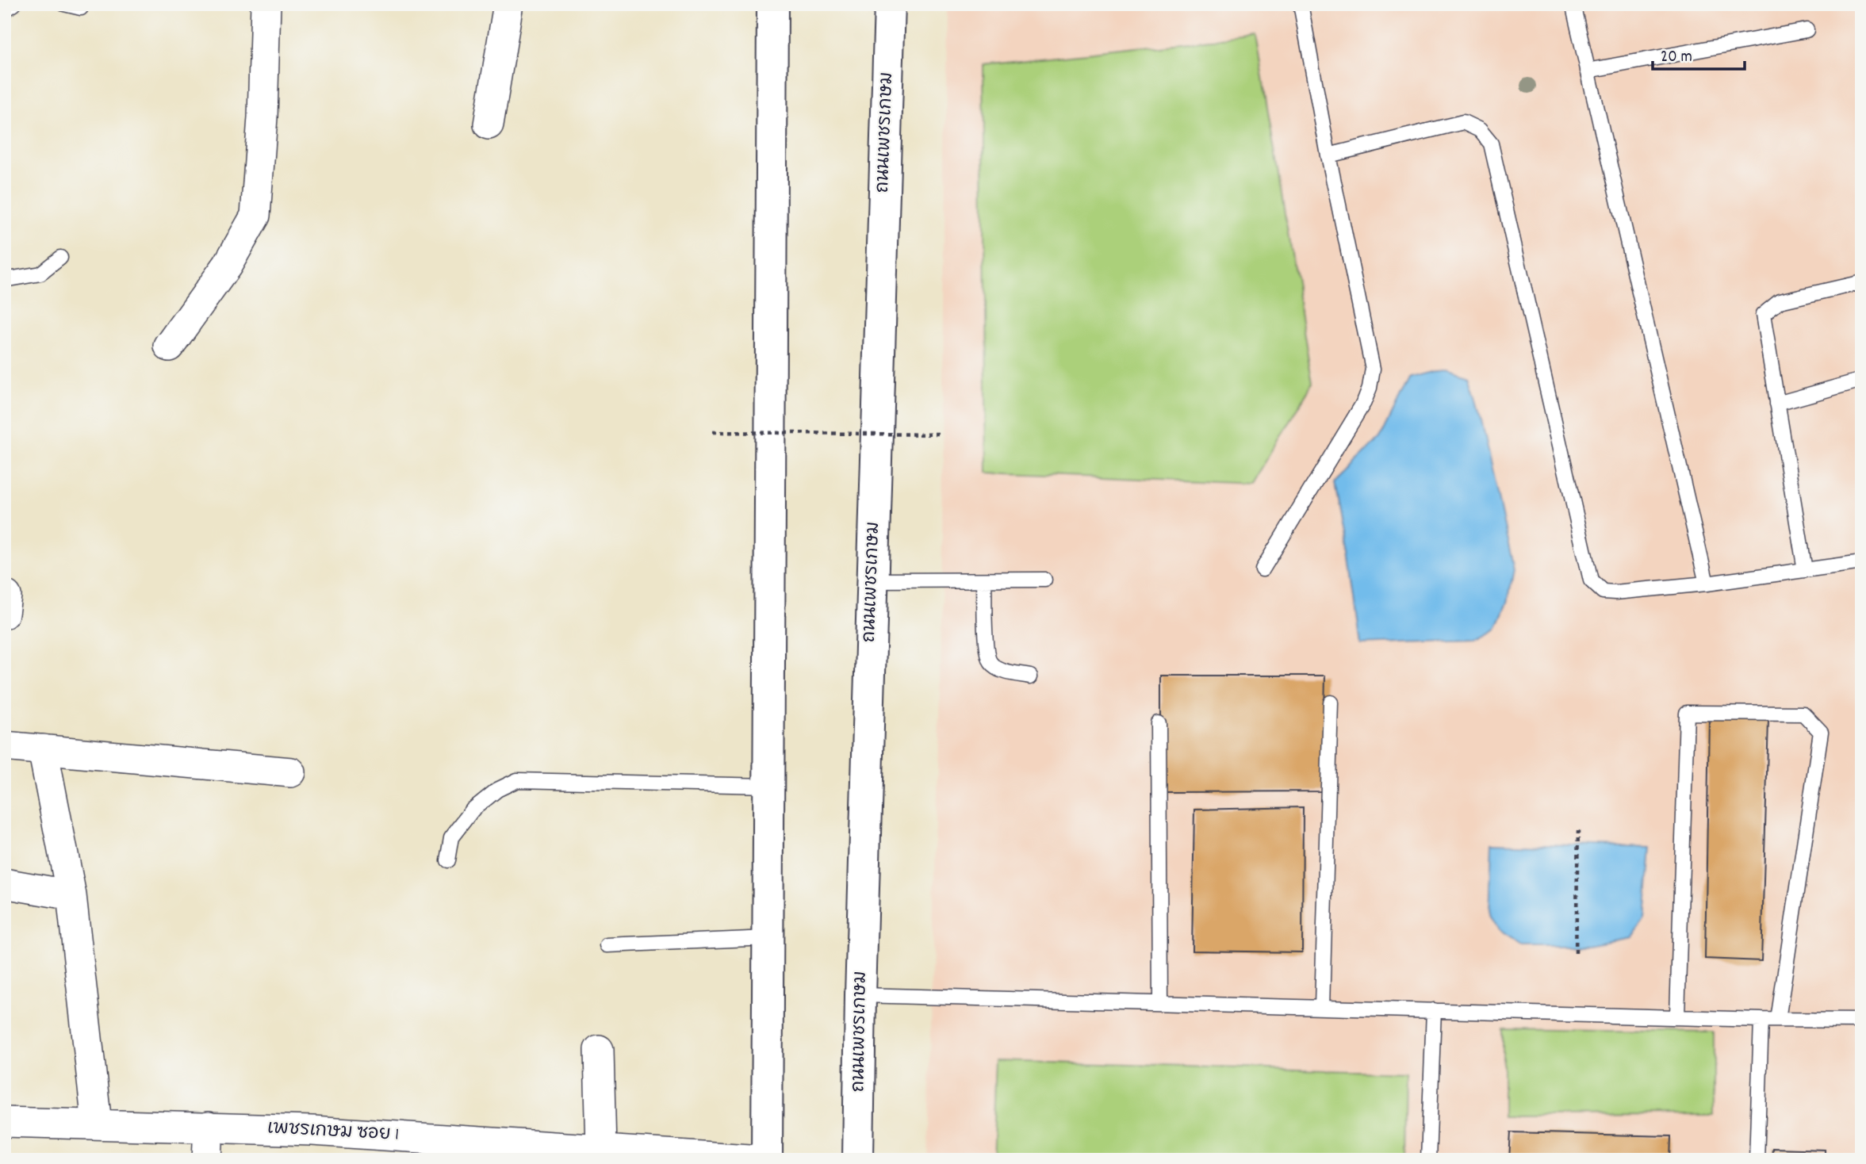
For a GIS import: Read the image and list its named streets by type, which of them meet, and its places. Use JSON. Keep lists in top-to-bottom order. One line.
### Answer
{"streets":{"highway":["ถนนเพชรเกษม"],"street":["เพชรเกษม ซอย 1"]},"scale_bar":"20 m"}
